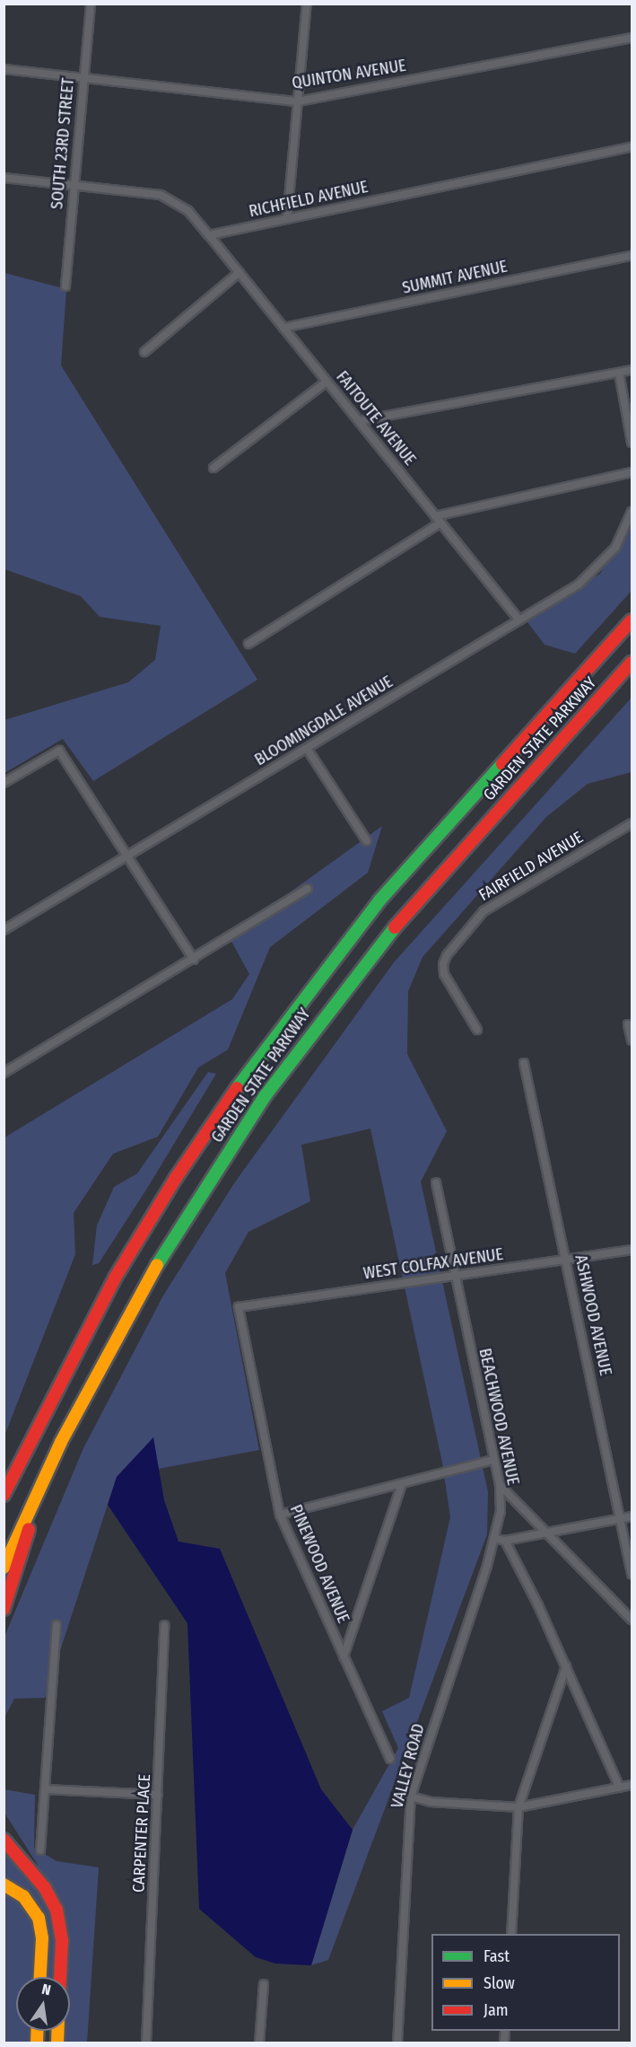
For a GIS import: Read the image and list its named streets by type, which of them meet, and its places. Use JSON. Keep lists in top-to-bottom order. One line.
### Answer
{"streets":{"highway":["GARDEN STATE PARKWAY"],"street":["QUINTON AVENUE","SOUTH 23RD STREET","RICHFIELD AVENUE","SUMMIT AVENUE","FAITOUTE AVENUE","BLOOMINGDALE AVENUE","FAIRFIELD AVENUE","WEST COLFAX AVENUE","ASHWOOD AVENUE","BEACHWOOD AVENUE","PINEWOOD AVENUE","VALLEY ROAD","CARPENTER PLACE"]},"crossings":[["QUINTON AVENUE","SOUTH 23RD STREET"],["RICHFIELD AVENUE","FAITOUTE AVENUE"],["SUMMIT AVENUE","FAITOUTE AVENUE"],["FAITOUTE AVENUE","BLOOMINGDALE AVENUE"],["WEST COLFAX AVENUE","ASHWOOD AVENUE"],["WEST COLFAX AVENUE","BEACHWOOD AVENUE"],["WEST COLFAX AVENUE","PINEWOOD AVENUE"],["BEACHWOOD AVENUE","VALLEY ROAD"]],"legend":["Fast","Slow","Jam"],"north":"top"}
